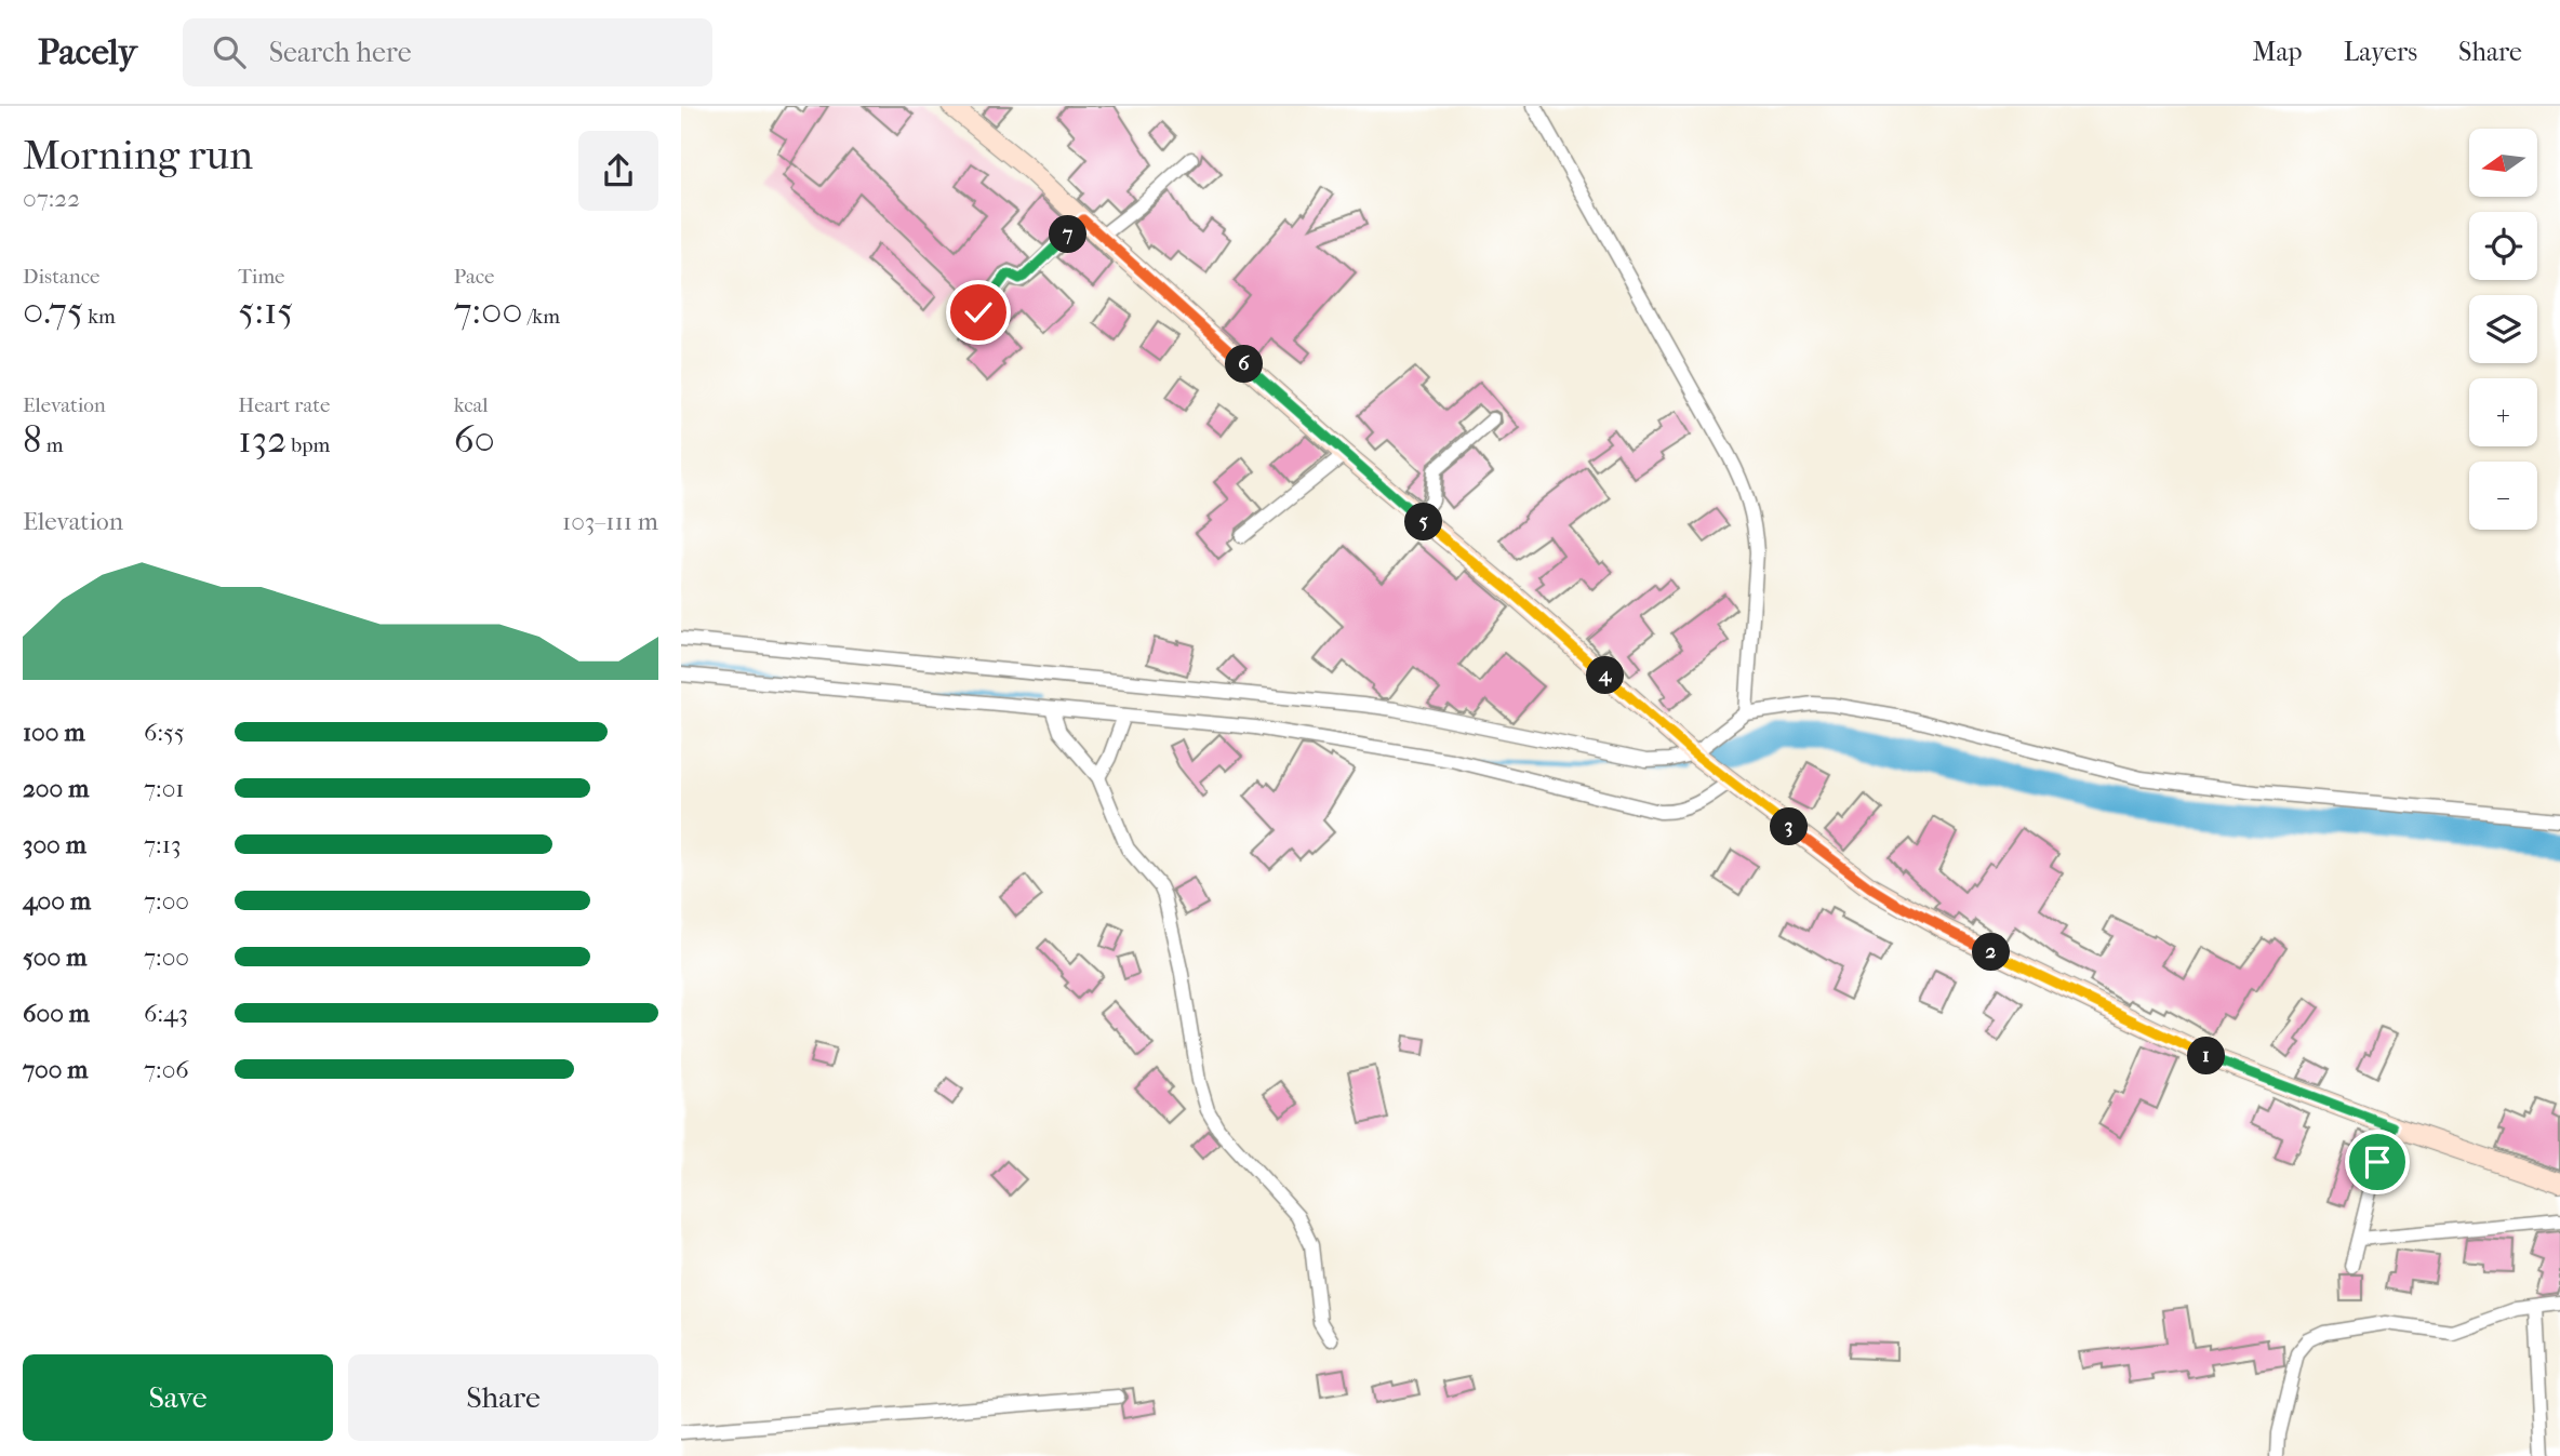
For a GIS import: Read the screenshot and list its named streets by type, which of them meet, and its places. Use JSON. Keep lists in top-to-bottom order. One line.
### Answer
{"north":"left","page":{"header":"Pacely","search":"Search here","nav":["Map","Layers","Share"],"heading":["Morning run","07:22"],"map_buttons":["+","−"],"pins":["7","6","5","4","3","2","1"],"stats":[["Distance","0.75 km"],["Time","5:15"],["Pace","7:00 /km"],["Elevation","8 m"],["Heart rate","132 bpm"],["kcal","60"]],"chart":["Elevation","103–111 m"],"list":[{"name":"100 m","note":"6:55"},{"name":"200 m","note":"7:01"},{"name":"300 m","note":"7:13"},{"name":"400 m","note":"7:00"},{"name":"500 m","note":"7:00"},{"name":"600 m","note":"6:43"},{"name":"700 m","note":"7:06"}],"buttons":["Save","Share"]}}
